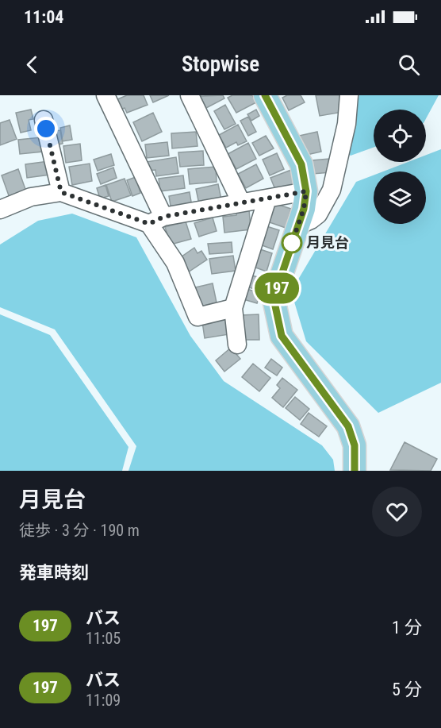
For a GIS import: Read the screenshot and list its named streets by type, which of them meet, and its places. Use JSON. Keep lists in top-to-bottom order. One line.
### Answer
{"places":["月見台"],"lines":["bus line 197"],"page":{"status":"11:04","header":"Stopwise","on_map":"197","heading":[["月見台","徒歩 · 3 分 · 190 m"],"発車時刻"],"list":[{"mark":"197","name":"バス","note":"11:05","value":"1 分"},{"mark":"197","name":"バス","note":"11:09","value":"5 分"}]}}
